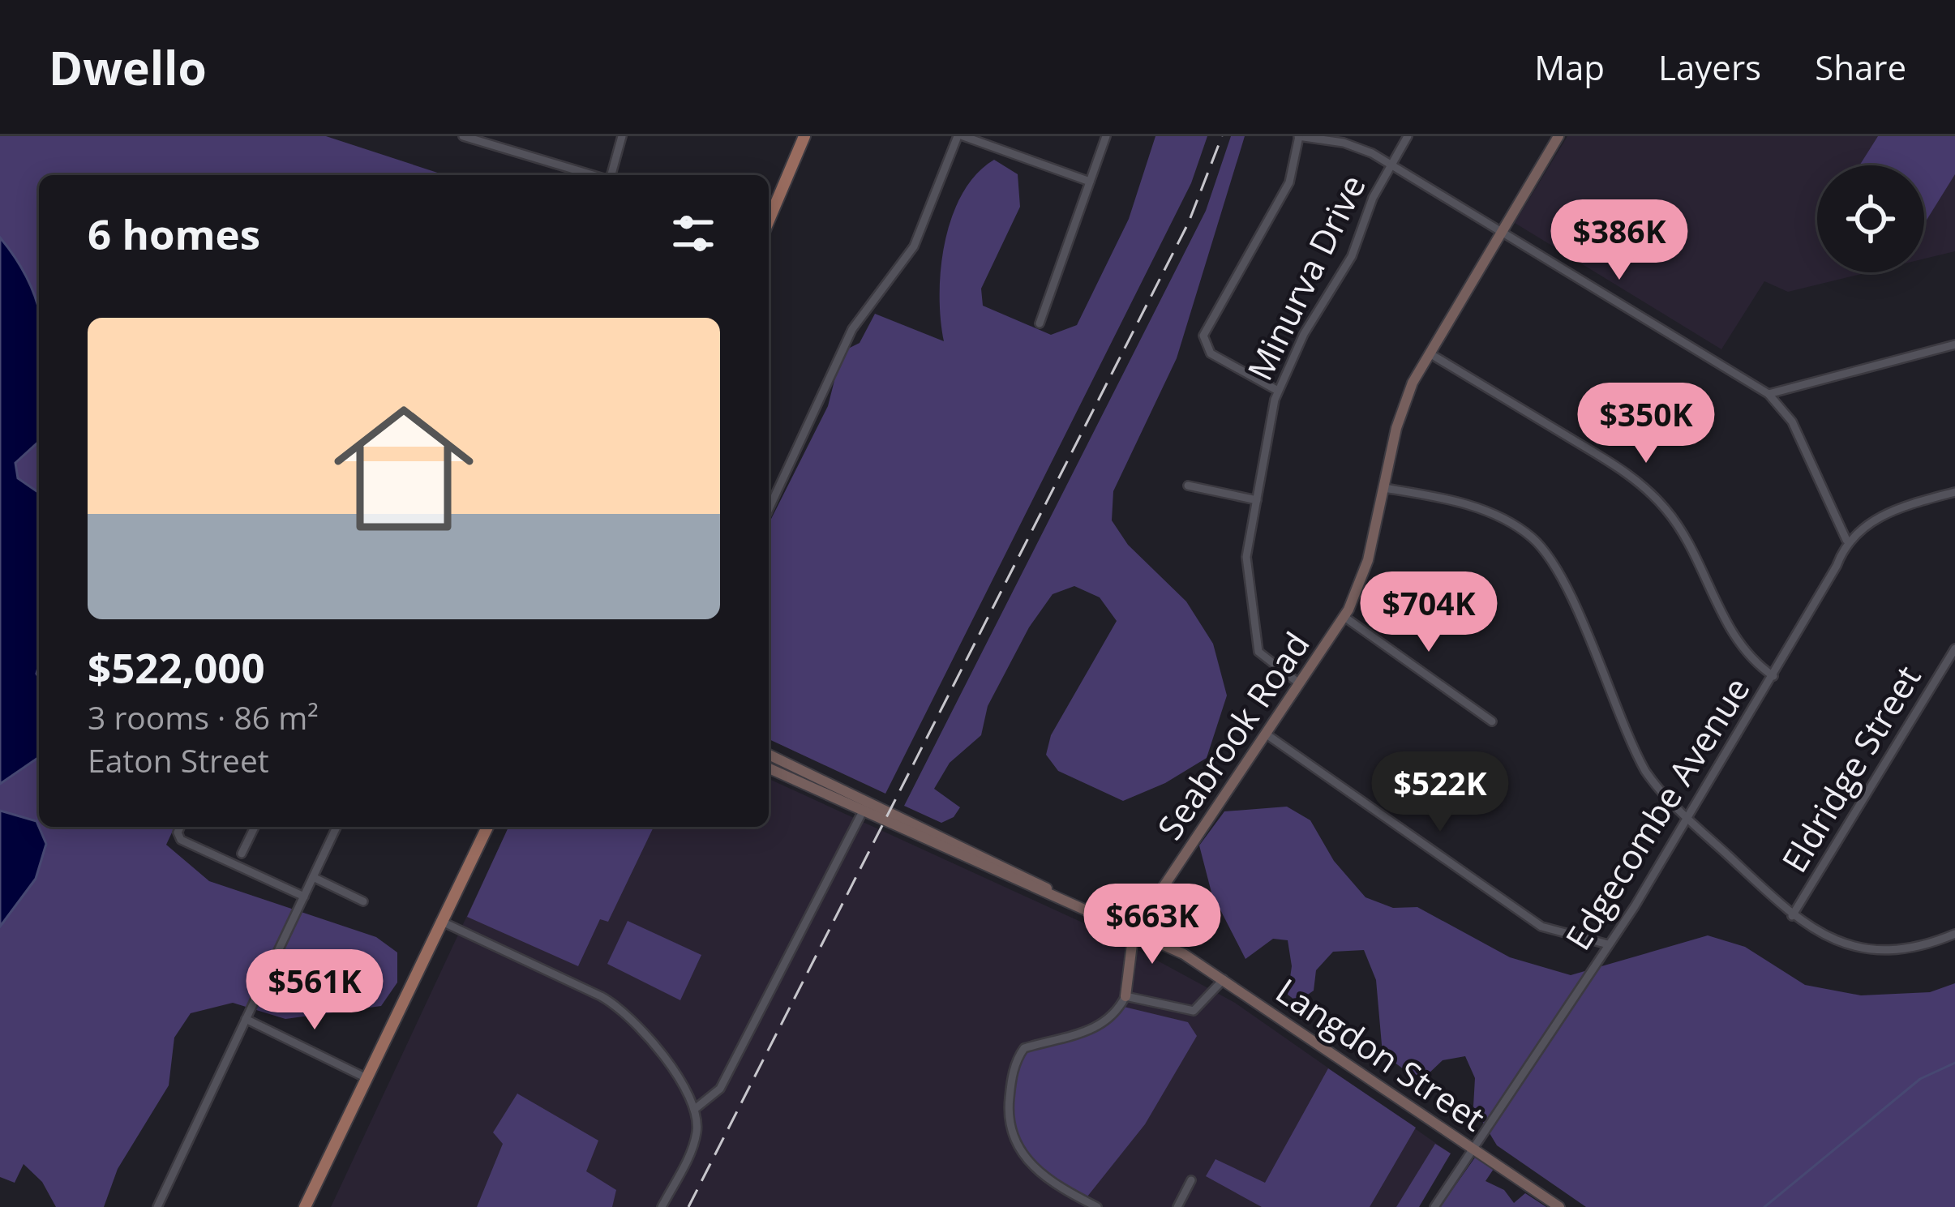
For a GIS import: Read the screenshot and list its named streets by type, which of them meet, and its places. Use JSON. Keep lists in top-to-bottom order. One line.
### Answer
{"streets":{"street":["Minurva Drive","Seabrook Road","Eldridge Street","Edgecombe Avenue","Langdon Street"]},"crossings":[["Minurva Drive","Seabrook Road"],["Seabrook Road","Langdon Street"],["Edgecombe Avenue","Langdon Street"]],"page":{"header":"Dwello","nav":["Map","Layers","Share"],"heading":"6 homes","price":["$386K","$350K","$704K","$522K","$663K","$561K"],"list":[{"name":"$522,000","note":"3 rooms · 86 m² · Eaton Street"}]}}
